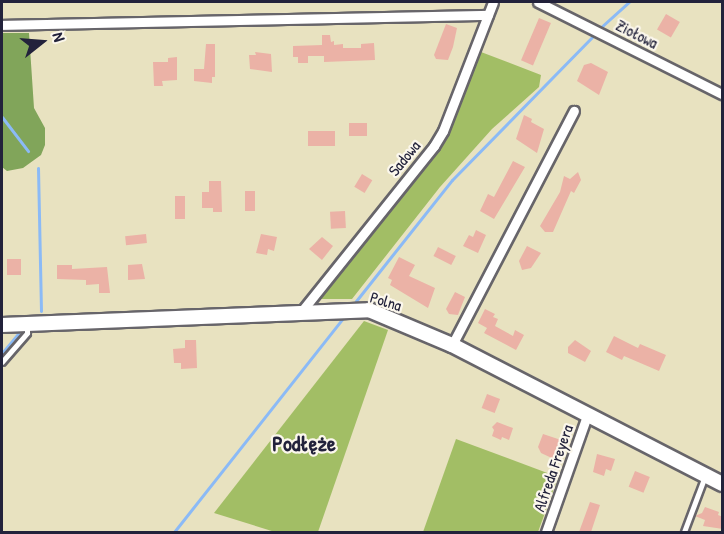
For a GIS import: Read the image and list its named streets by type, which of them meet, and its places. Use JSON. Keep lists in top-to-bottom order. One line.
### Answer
{"streets":{"street":["Ziołowa","Sadowa","Polna","Alfreda Freyera"]},"crossings":[["Sadowa","Polna"],["Polna","Alfreda Freyera"]],"districts":["Podłęże"],"north":"right"}
